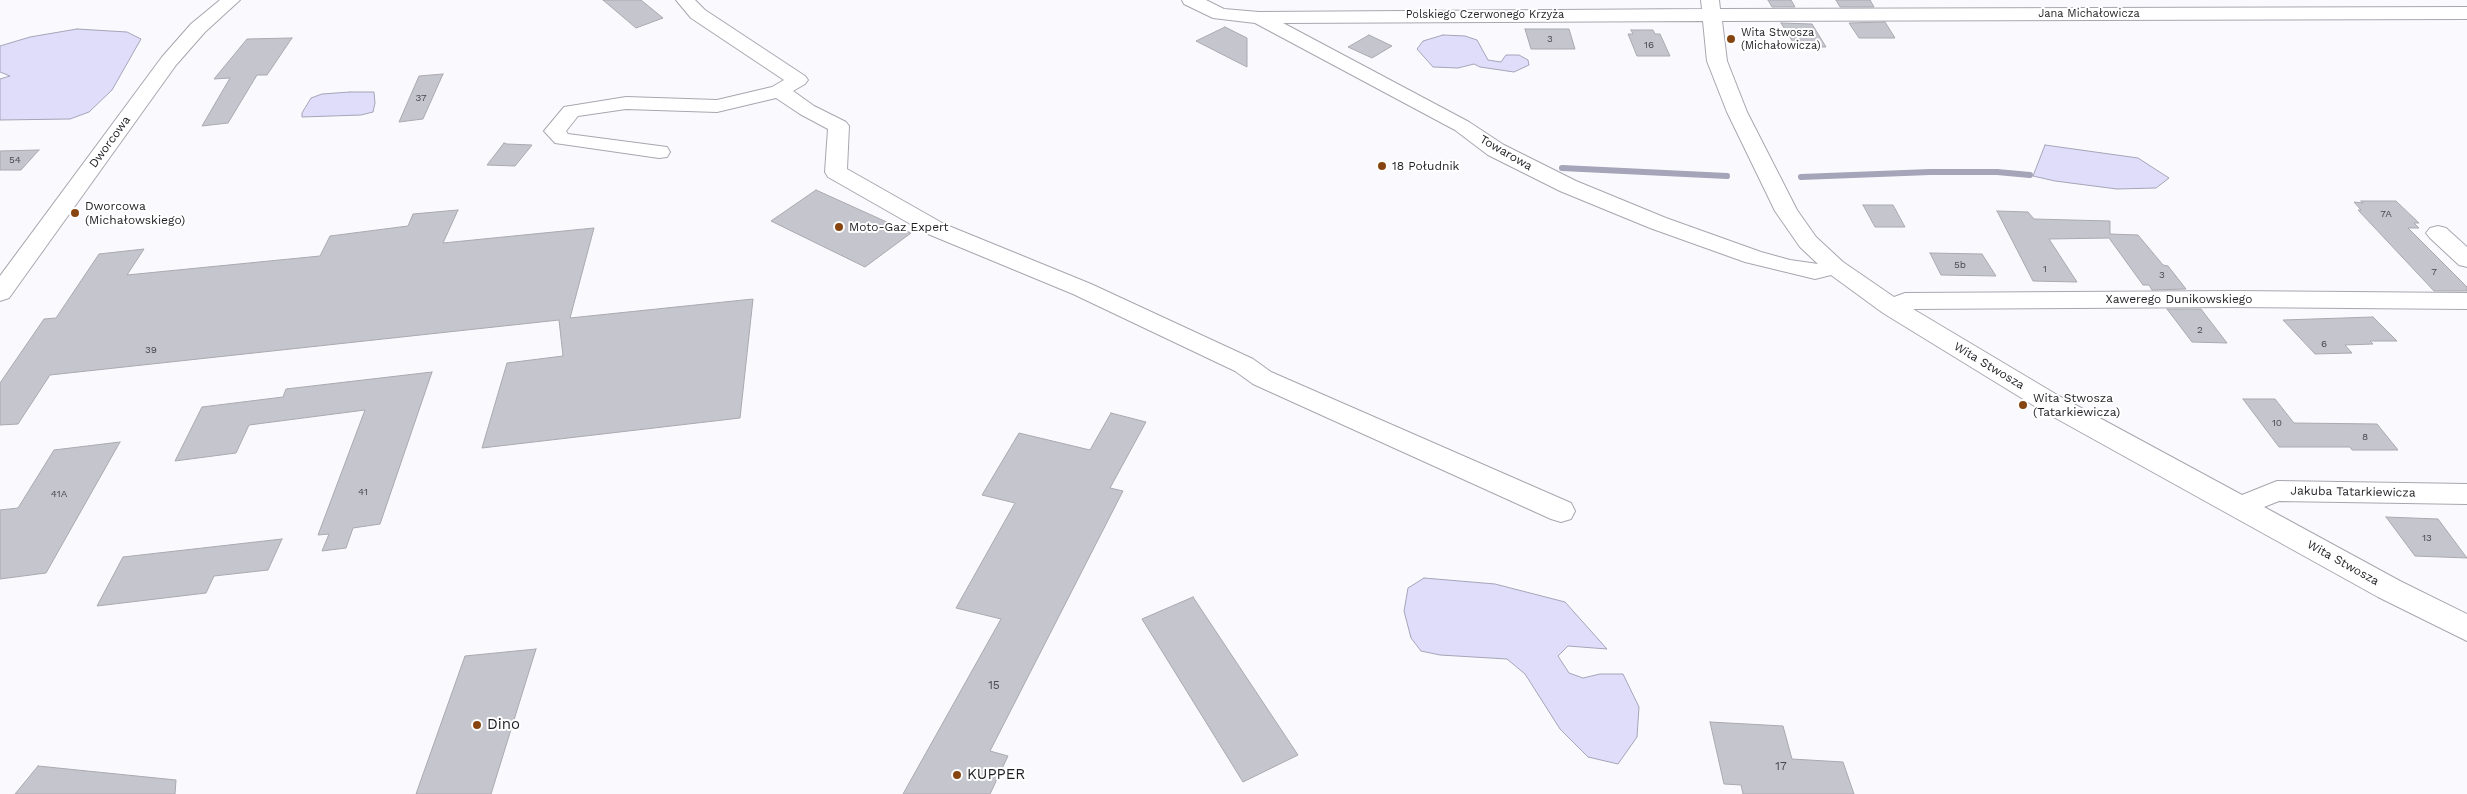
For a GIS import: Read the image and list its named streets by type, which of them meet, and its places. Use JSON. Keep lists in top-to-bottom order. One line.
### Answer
{"streets":{"street":["Jana Michałowicza","Polskiego Czerwonego Krzyża","Dworcowa","Towarowa","Xawerego Dunikowskiego","Wita Stwosza","Jakuba Tatarkiewicza"]},"crossings":[["Jana Michałowicza","Polskiego Czerwonego Krzyża"],["Jana Michałowicza","Wita Stwosza"],["Polskiego Czerwonego Krzyża","Towarowa"],["Polskiego Czerwonego Krzyża","Wita Stwosza"],["Towarowa","Wita Stwosza"],["Xawerego Dunikowskiego","Wita Stwosza"],["Wita Stwosza","Jakuba Tatarkiewicza"]],"places":["Wita Stwosza (Michałowicza)","18 Południk","Dworcowa (Michałowskiego)","Moto-Gaz Expert","Wita Stwosza (Tatarkiewicza)","Dino","KUPPER"],"house_numbers":["3","16","37","54","7A","5b","1","7","3","2","6","39","10","8","41","41A","13","15","17"]}
